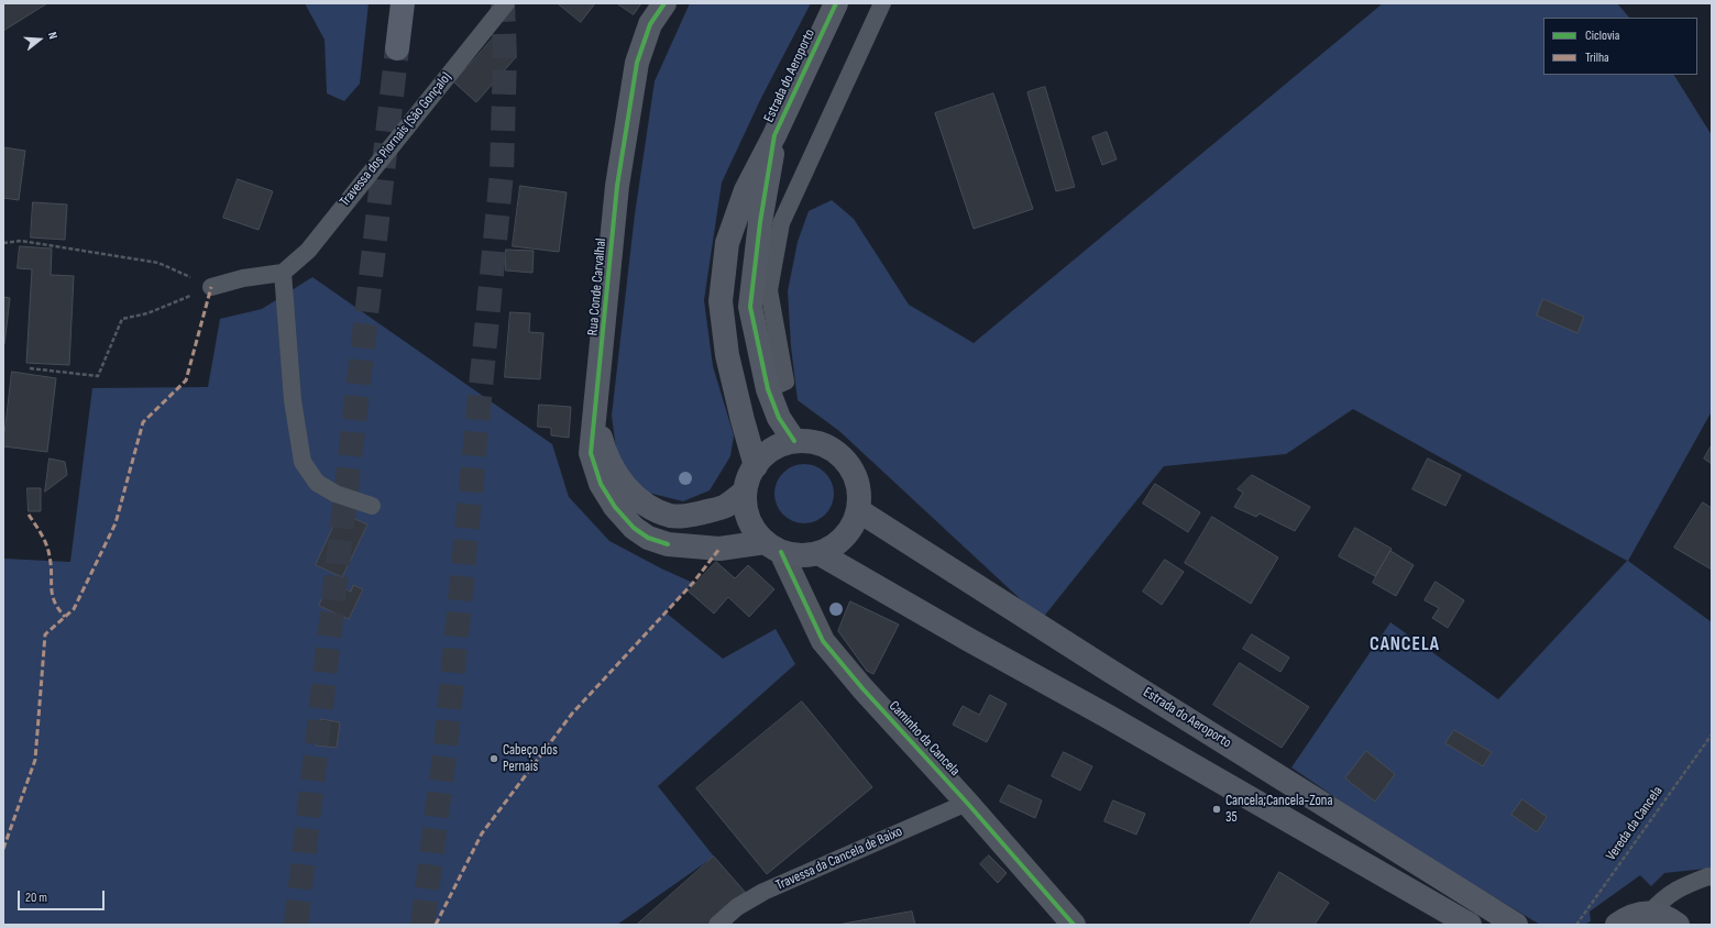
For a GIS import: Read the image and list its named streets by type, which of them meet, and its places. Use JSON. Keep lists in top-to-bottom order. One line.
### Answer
{"streets":{"main road":["Estrada do Aeroporto","Rua Conde Carvalhal"],"street":["Caminho da Cancela"],"lane":["Travessa dos Piornais (São Gonçalo)","Travessa da Cancela de Baixo"],"path":["Vereda da Cancela"]},"crossings":[["Estrada do Aeroporto","Rua Conde Carvalhal"],["Estrada do Aeroporto","Caminho da Cancela"],["Rua Conde Carvalhal","Caminho da Cancela"],["Caminho da Cancela","Travessa da Cancela de Baixo"]],"districts":["CANCELA"],"places":["Cabeço dos Pernais","Cancela;Cancela-Zona 35"],"legend":["Ciclovia","Trilha"],"scale_bar":"20 m","north":"right"}
